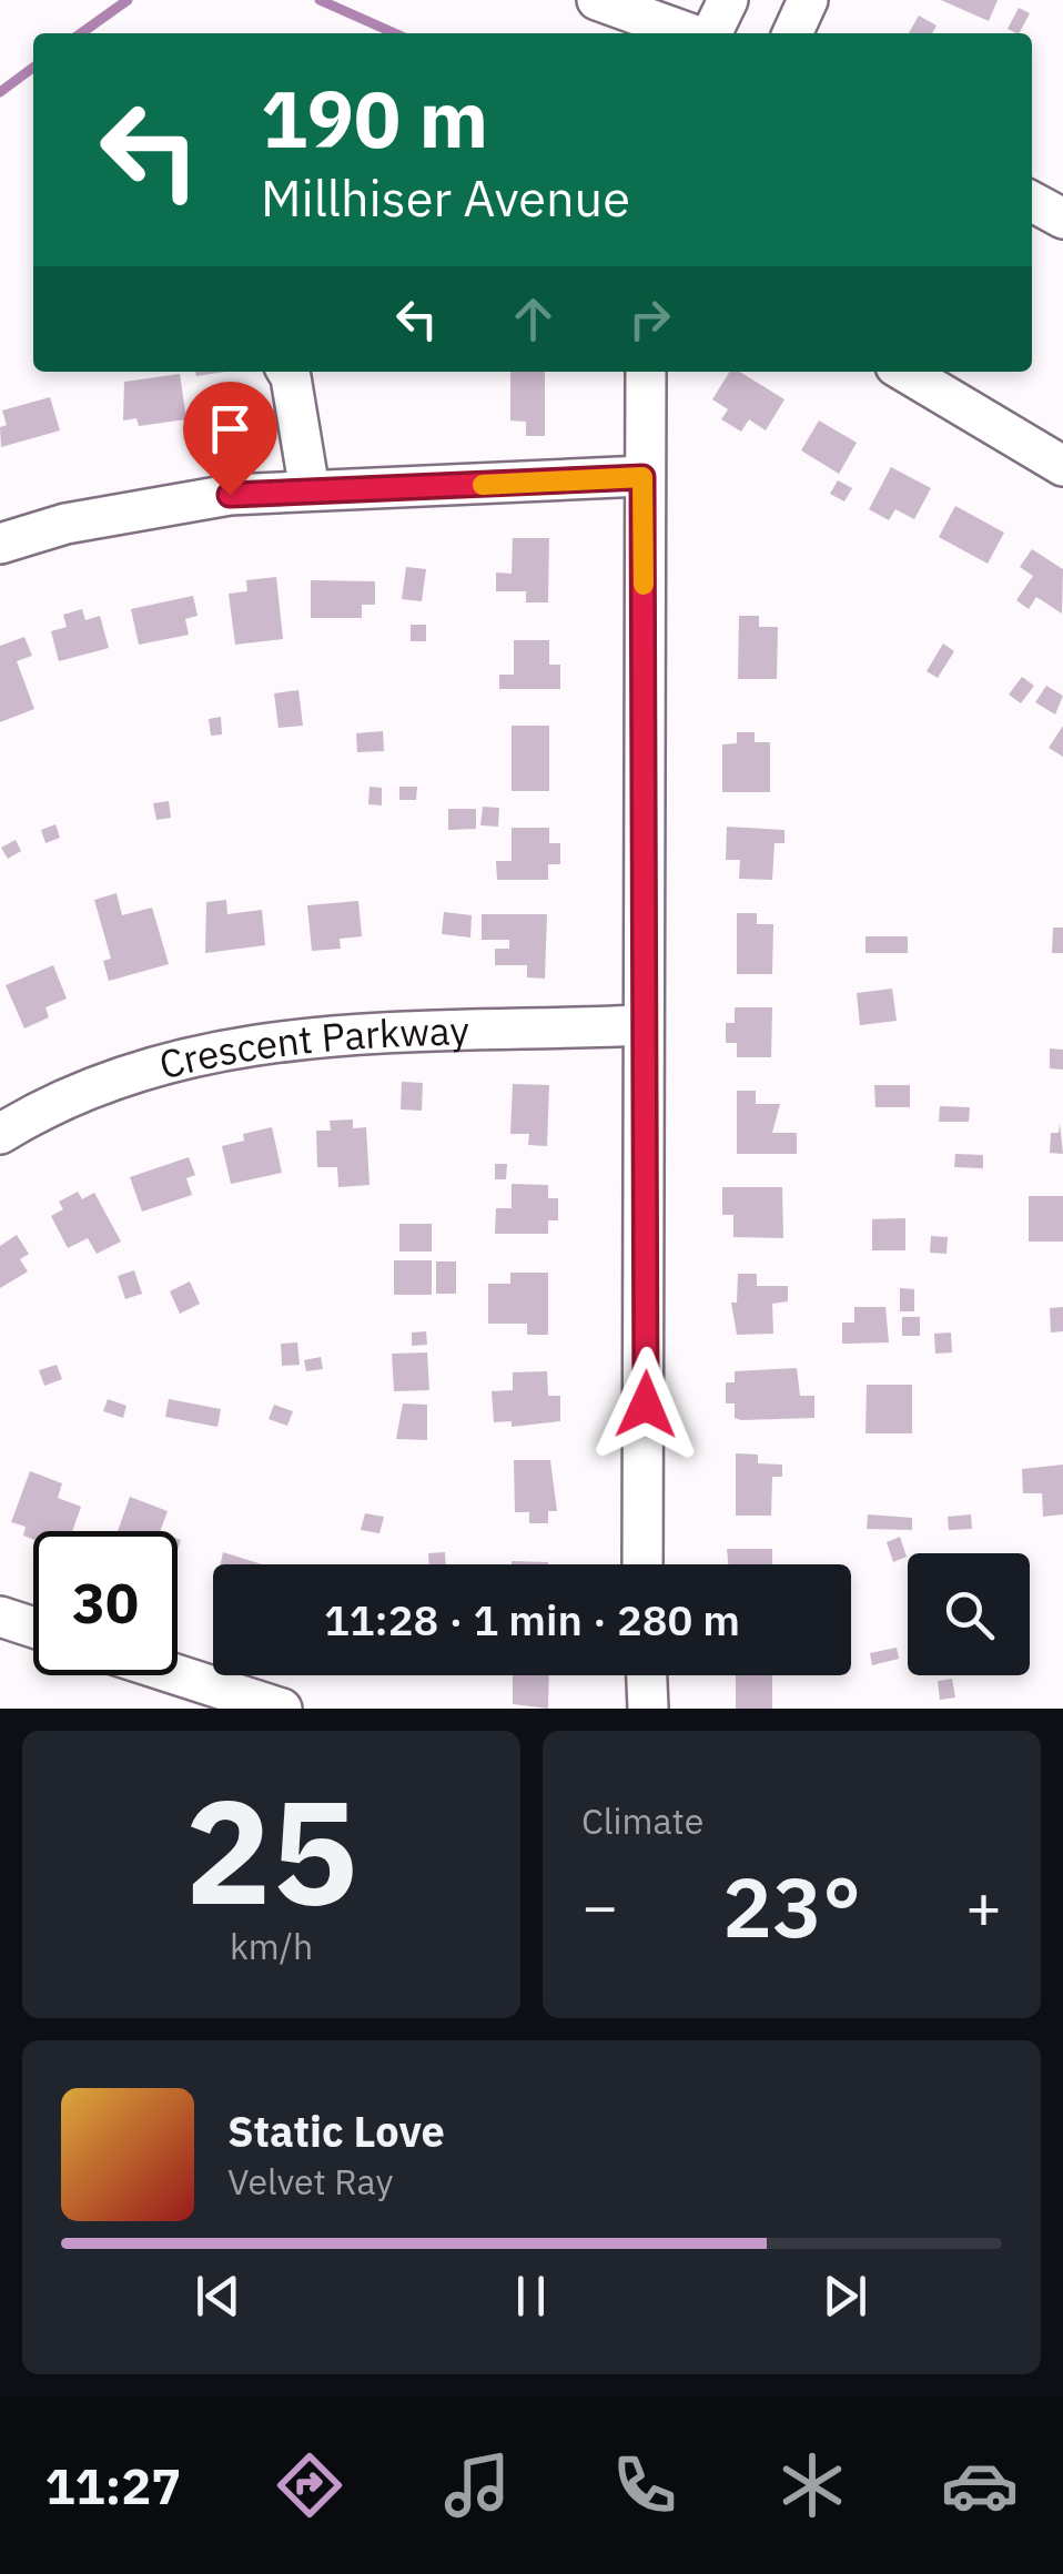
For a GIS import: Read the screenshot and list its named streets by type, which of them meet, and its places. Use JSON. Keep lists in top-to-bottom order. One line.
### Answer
{"streets":{"street":["Crescent Parkway"]},"page":{"turn":["190 m","Millhiser Avenue"],"limit":"30","trip":"11:28 · 1 min · 280 m","tile":[["25","km/h"],"Climate"],"heat":["−","23°","+"],"song":["Static Love","Velvet Ray"],"tabs":"11:27"}}
